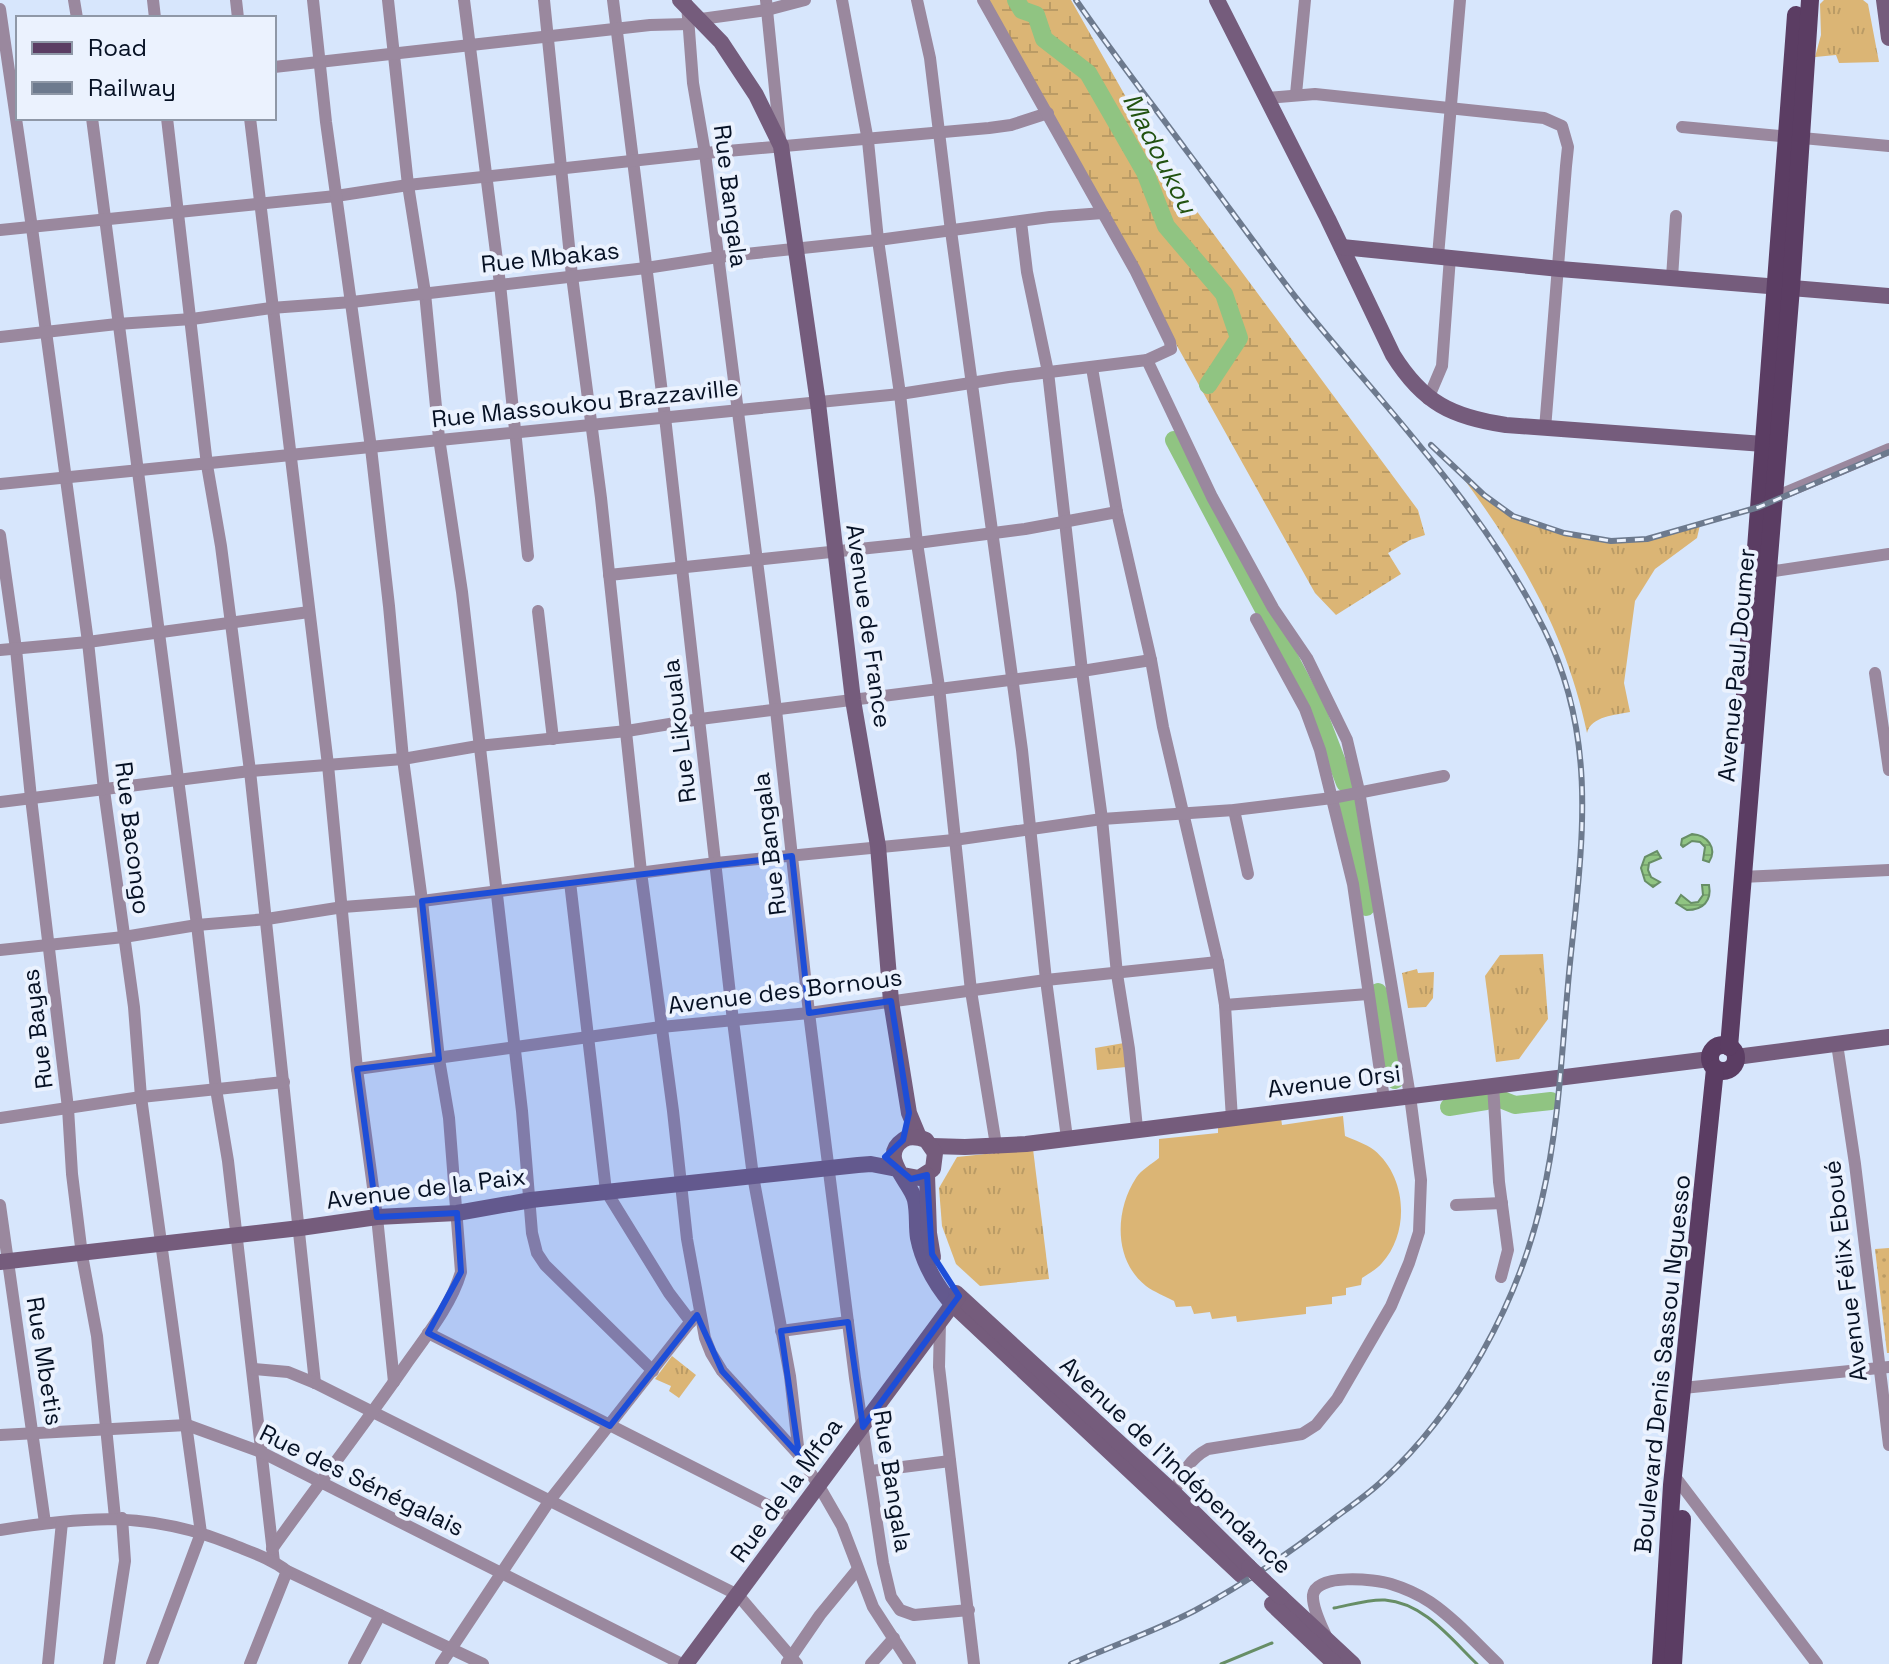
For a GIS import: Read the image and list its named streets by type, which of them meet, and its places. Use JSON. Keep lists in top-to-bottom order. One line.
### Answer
{"streets":{"main road":["Avenue de France","Avenue Paul Doumer","Avenue Orsi","Avenue de la Paix","Boulevard Denis Sassou Nguesso","Avenue de l'Indépendance","Rue de la Mfoa"],"street":["Rue Bangala","Rue Mbakas","Rue Massoukou Brazzaville","Rue Likouala","Rue Bacongo","Avenue des Bornous","Rue Bayas","Avenue Félix Eboué","Rue Mbetis","Rue des Sénégalais"]},"crossings":[["Rue Bangala","Rue Mbakas"],["Rue Bangala","Rue Massoukou Brazzaville"],["Rue Bangala","Avenue de France"],["Rue Bangala","Avenue des Bornous"],["Rue Bangala","Avenue de la Paix"],["Rue Bangala","Rue de la Mfoa"],["Rue Mbakas","Rue Massoukou Brazzaville"],["Rue Mbakas","Avenue de France"],["Rue Mbakas","Rue Likouala"],["Rue Mbakas","Rue Bacongo"],["Rue Massoukou Brazzaville","Avenue de France"],["Rue Massoukou Brazzaville","Rue Likouala"],["Rue Massoukou Brazzaville","Rue Bacongo"],["Avenue de France","Avenue des Bornous"],["Avenue de France","Avenue Orsi"],["Avenue de France","Avenue de l'Indépendance"],["Avenue Paul Doumer","Avenue Orsi"],["Avenue Paul Doumer","Boulevard Denis Sassou Nguesso"],["Rue Likouala","Avenue des Bornous"],["Rue Likouala","Avenue de la Paix"],["Rue Bacongo","Avenue de la Paix"],["Rue Bacongo","Rue des Sénégalais"],["Rue Bayas","Avenue de la Paix"],["Rue Bayas","Rue des Sénégalais"],["Avenue Orsi","Avenue Félix Eboué"],["Avenue Orsi","Boulevard Denis Sassou Nguesso"],["Avenue Orsi","Avenue de l'Indépendance"],["Avenue de la Paix","Rue Mbetis"],["Rue Mbetis","Rue des Sénégalais"],["Avenue de l'Indépendance","Rue de la Mfoa"],["Rue des Sénégalais","Rue de la Mfoa"]],"water":["Madoukou"],"legend":["Road","Railway"]}
